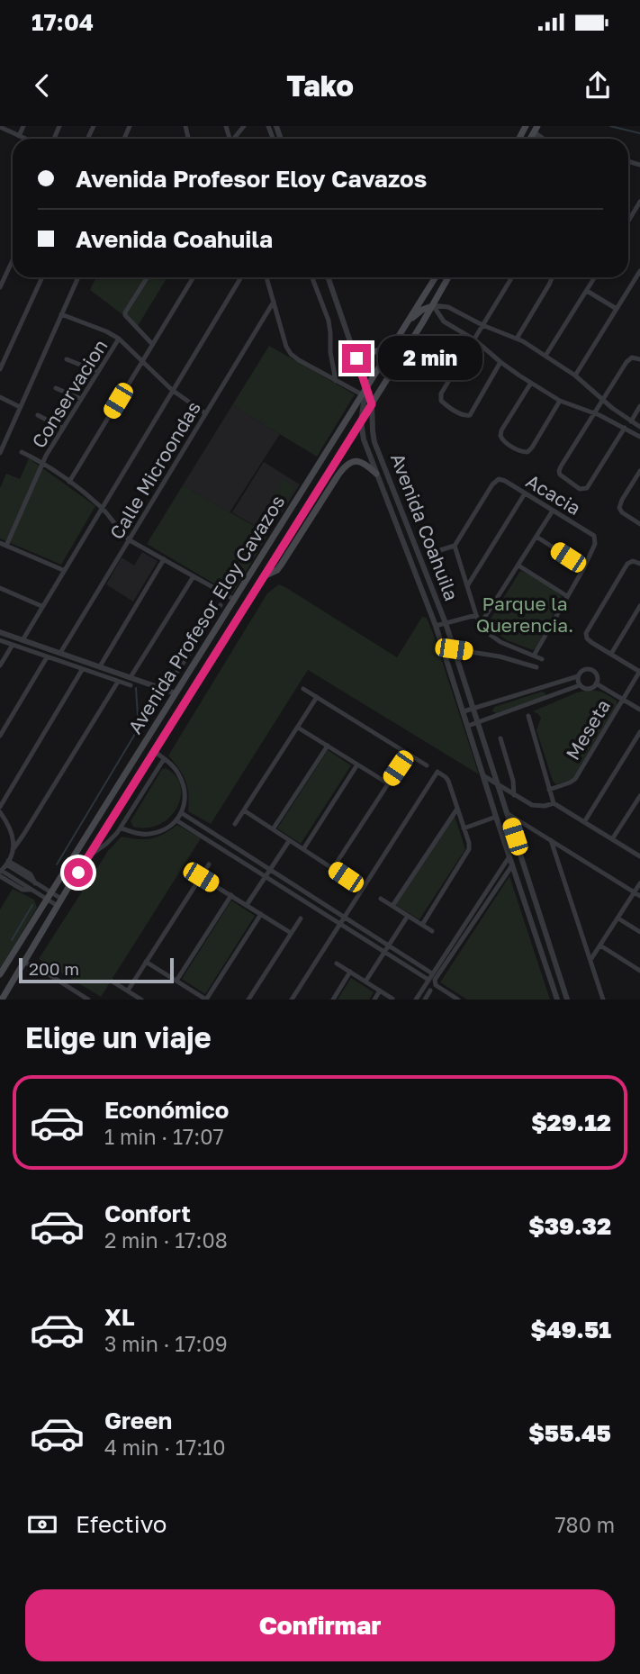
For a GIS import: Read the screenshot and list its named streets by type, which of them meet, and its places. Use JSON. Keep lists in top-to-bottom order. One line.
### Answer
{"streets":{"main road":["Avenida Profesor Eloy Cavazos"],"street":["Conservacion","Calle Microondas","Acacia","Avenida Coahuila","Meseta"]},"crossings":[["Avenida Coahuila","Avenida Profesor Eloy Cavazos"]],"parks":["Parque la Querencia."],"scale_bar":"200 m","page":{"status":"17:04","header":"Tako","banner":["Avenida Profesor Eloy Cavazos","Avenida Coahuila"],"bubble":"2 min","scale":"200 m","heading":"Elige un viaje","list":[{"name":"Económico","note":"1 min · 17:07","value":"$29.12"},{"name":"Confort","note":"2 min · 17:08","value":"$39.32"},{"name":"XL","note":"3 min · 17:09","value":"$49.51"},{"name":"Green","note":"4 min · 17:10","value":"$55.45"}],"pay":["Efectivo","780 m"],"buttons":"Confirmar"}}
